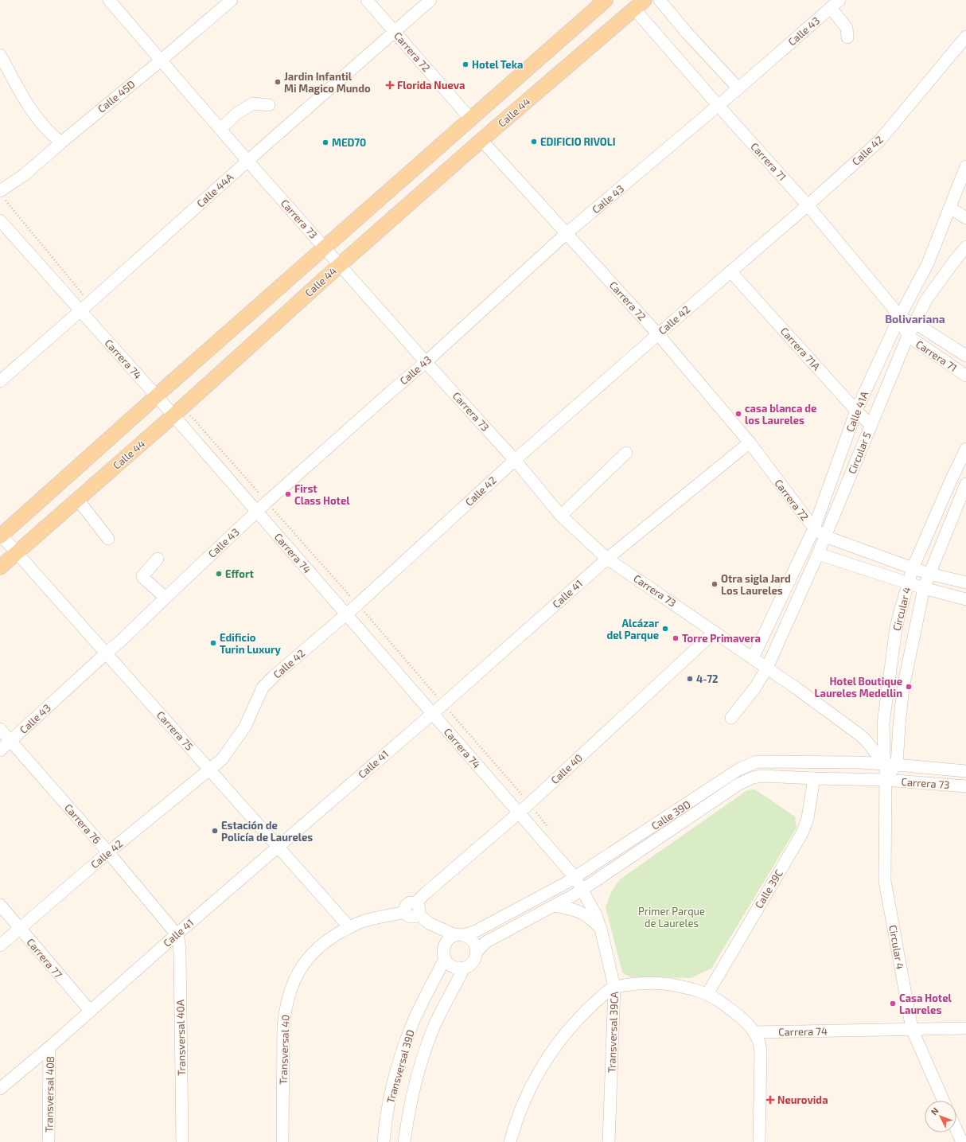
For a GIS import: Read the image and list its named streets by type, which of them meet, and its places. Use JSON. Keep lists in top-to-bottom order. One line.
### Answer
{"streets":{"main road":["Calle 44"],"street":["Calle 43","Carrera 72","Calle 45D","Calle 42","Carrera 71","Calle 44A","Carrera 73","Carrera 71A","Carrera 74","Calle 41A","Circular 5","Calle 41","Circular 4","Carrera 75","Calle 40","Calle 39D","Carrera 76","Calle 39C","Carrera 77","Transversal 39CA","Transversal 40A","Transversal 40","Transversal 39D","Transversal 40B"]},"crossings":[["Calle 43","Carrera 72"],["Calle 43","Carrera 71"],["Calle 43","Carrera 73"],["Calle 43","Carrera 74"],["Calle 43","Carrera 75"],["Calle 43","Carrera 76"],["Carrera 72","Calle 44"],["Carrera 72","Calle 42"],["Carrera 72","Calle 44A"],["Carrera 72","Calle 41A"],["Carrera 72","Circular 5"],["Carrera 72","Calle 41"],["Carrera 72","Circular 4"],["Calle 45D","Carrera 73"],["Calle 44","Carrera 71"],["Calle 44","Carrera 73"],["Calle 44","Carrera 74"],["Calle 44","Carrera 75"],["Calle 42","Carrera 71"],["Calle 42","Carrera 73"],["Calle 42","Carrera 71A"],["Calle 42","Carrera 74"],["Calle 42","Carrera 75"],["Calle 42","Carrera 76"],["Calle 42","Carrera 77"],["Carrera 71","Calle 41A"],["Carrera 71","Circular 5"],["Calle 44A","Carrera 73"],["Calle 44A","Carrera 74"],["Carrera 73","Calle 41A"],["Carrera 73","Circular 5"],["Carrera 73","Calle 41"],["Carrera 73","Circular 4"],["Carrera 73","Calle 40"],["Carrera 73","Calle 39D"],["Carrera 71A","Calle 41A"],["Carrera 71A","Circular 5"],["Carrera 74","Calle 41"],["Carrera 74","Circular 4"],["Carrera 74","Calle 40"],["Carrera 74","Calle 39D"],["Carrera 74","Transversal 39CA"],["Calle 41","Carrera 75"],["Calle 41","Carrera 76"],["Calle 41","Carrera 77"],["Calle 41","Transversal 40A"],["Calle 41","Transversal 40B"],["Circular 4","Calle 39D"],["Carrera 75","Calle 40"],["Carrera 75","Transversal 40"],["Calle 40","Transversal 40"],["Calle 39D","Calle 39C"],["Calle 39D","Transversal 39CA"],["Calle 39D","Transversal 39D"],["Carrera 76","Transversal 40A"]],"districts":["Bolivariana"],"parks":["Primer Parque de Laureles"],"places":{"other":["Hotel Teka","Jardin Infantil Mi Magico Mundo","EDIFICIO RIVOLI","MED70","casa blanca de los Laureles","First Class Hotel","Effort","Otra sigla Jard Los Laureles","Alcázar del Parque","Torre Primavera","Edificio Turin Luxury","4-72","Hotel Boutique Laureles Medellin","Estación de Policía de Laureles","Casa Hotel Laureles"],"health":["Florida Nueva","Neurovida"]},"north":"top left"}
